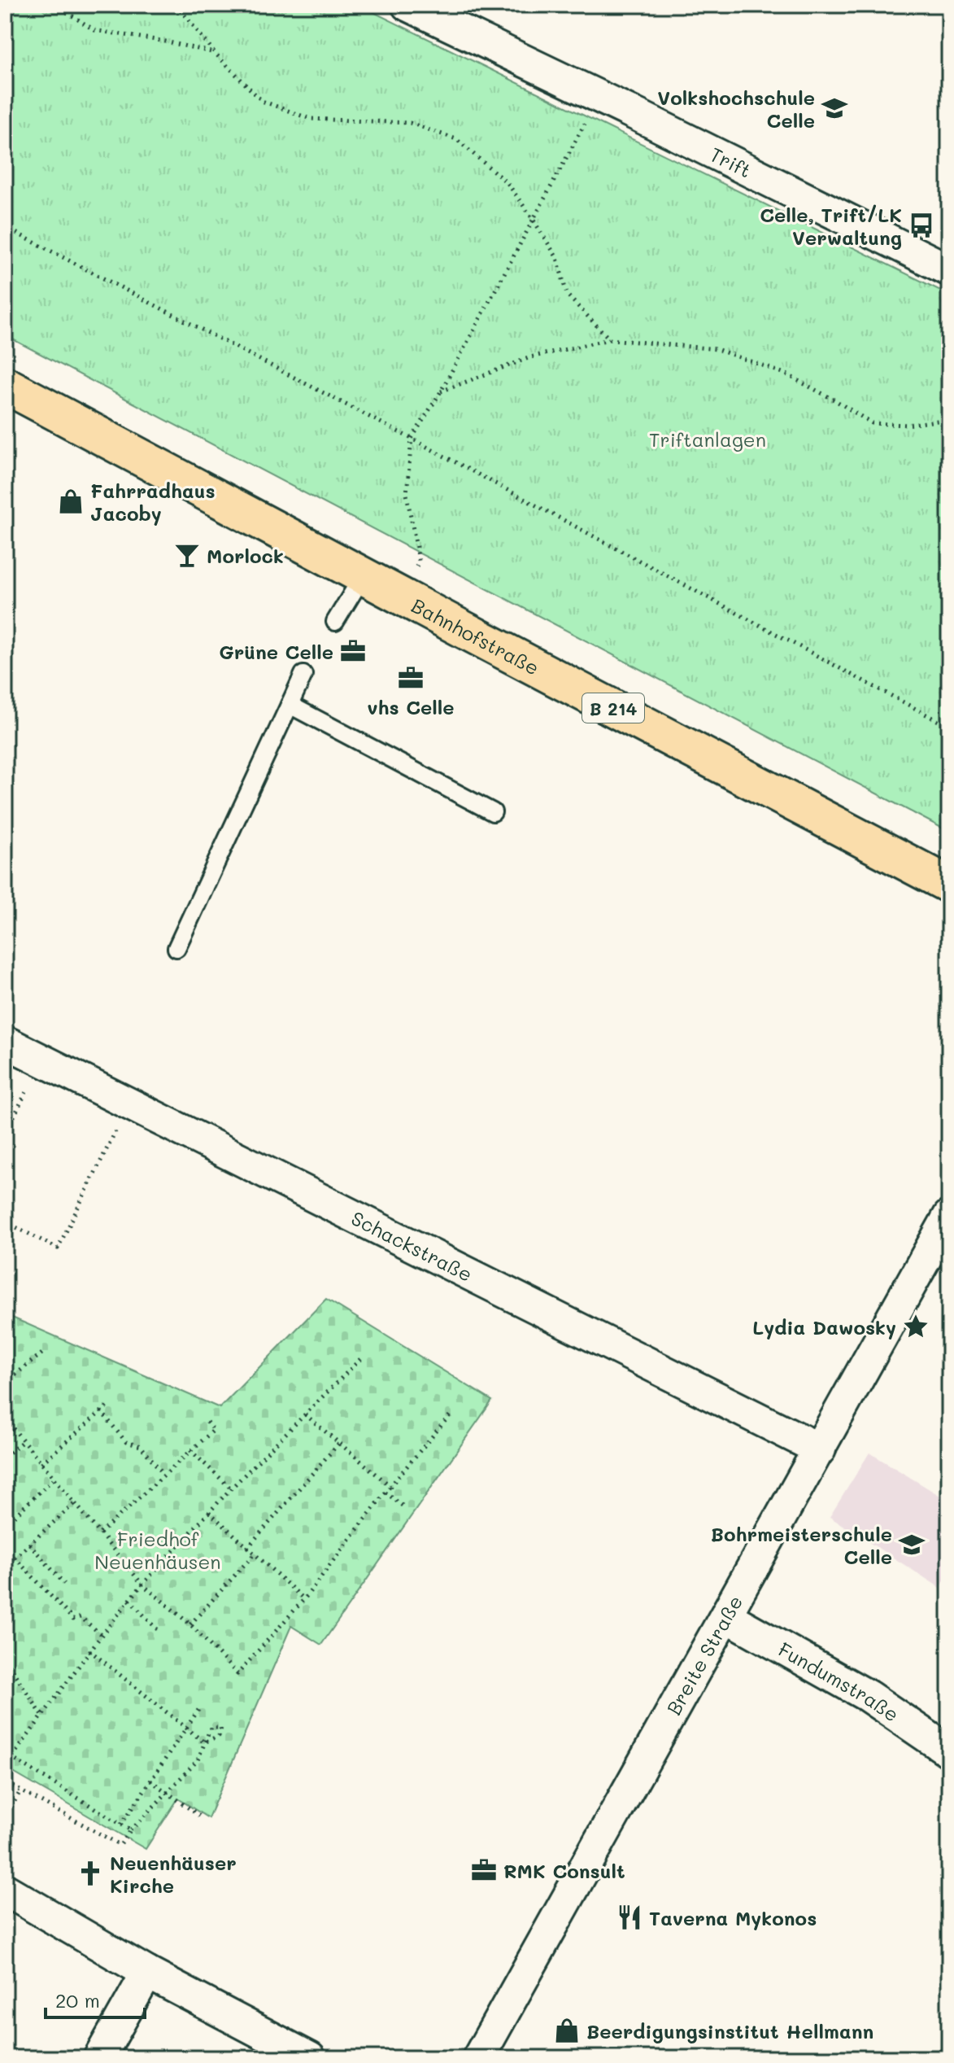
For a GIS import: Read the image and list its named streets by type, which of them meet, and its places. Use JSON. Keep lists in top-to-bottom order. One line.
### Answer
{"streets":{"main road":["Bahnhofstraße","B 214"],"street":["Trift","Schackstraße","Breite Straße","Fundumstraße"]},"crossings":[["Schackstraße","Breite Straße"],["Breite Straße","Fundumstraße"]],"parks":["Triftanlagen","Friedhof Neuenhäusen"],"places":{"school or university":["Volkshochschule Celle","Bohrmeisterschule Celle"],"bus stop":["Celle, Trift/LK Verwaltung"],"shop":["Fahrradhaus Jacoby","Beerdigungsinstitut Hellmann"],"bar":["Morlock"],"office":["Grüne Celle","vhs Celle","RMK Consult"],"place":["Lydia Dawosky"],"church":["Neuenhäuser Kirche"],"restaurant":["Taverna Mykonos"]},"scale_bar":"20 m"}
